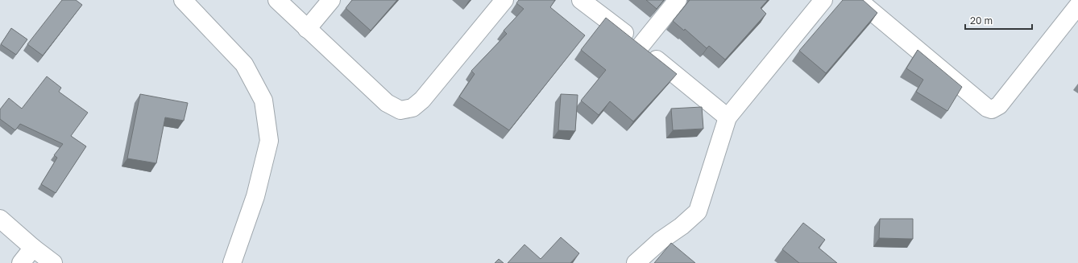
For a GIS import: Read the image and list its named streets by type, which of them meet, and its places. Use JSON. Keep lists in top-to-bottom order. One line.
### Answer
{"scale_bar":"20 m"}
